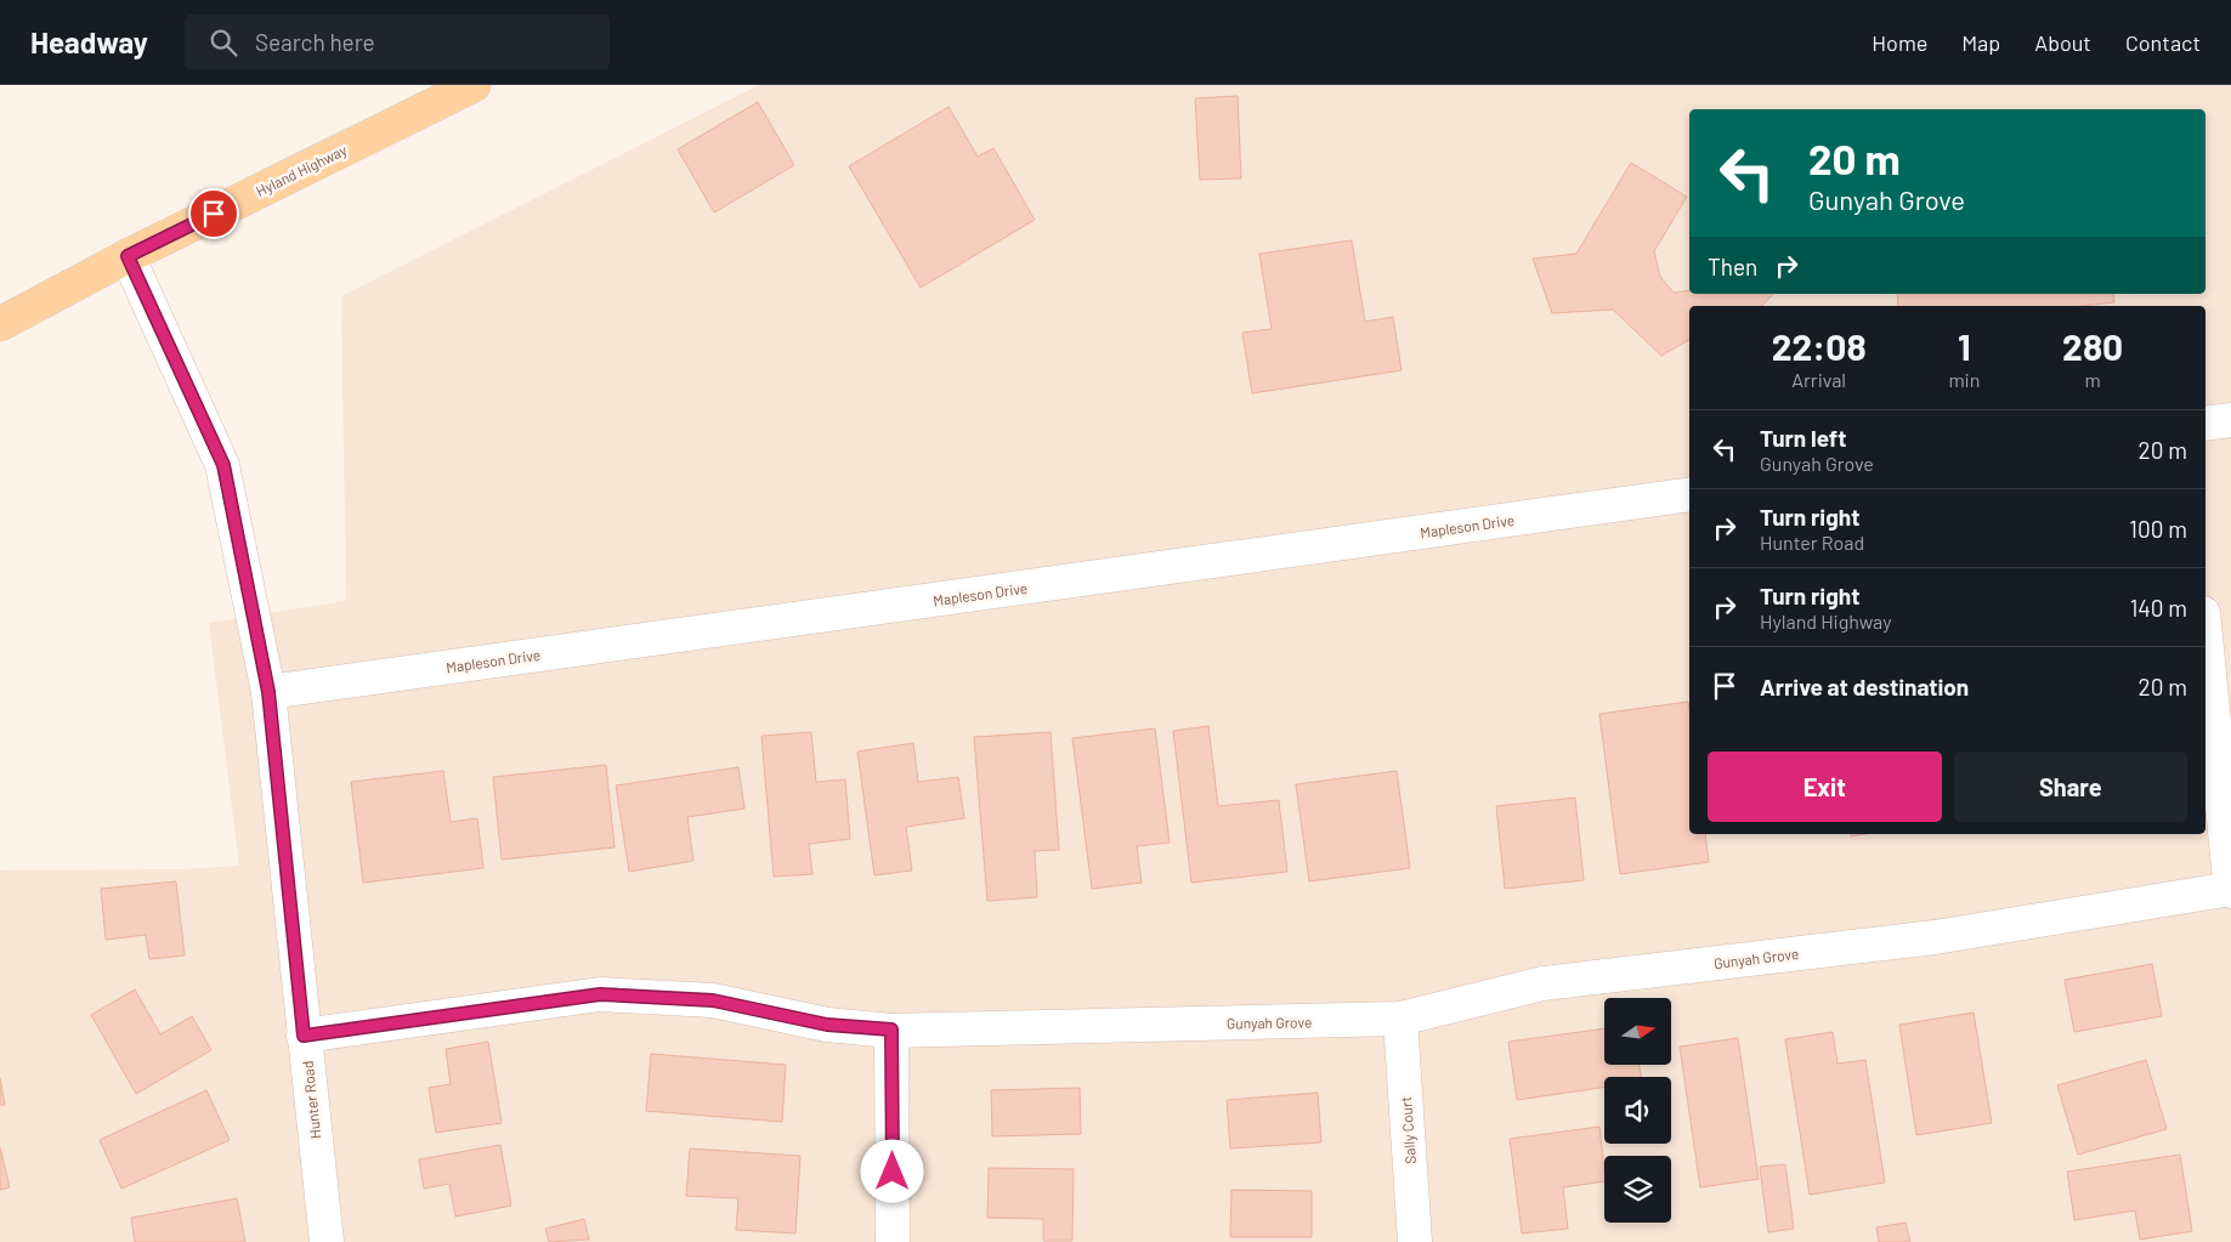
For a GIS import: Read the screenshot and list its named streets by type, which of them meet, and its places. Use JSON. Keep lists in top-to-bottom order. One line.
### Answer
{"streets":{"main road":["Hyland Highway"],"street":["Mapleson Drive","Gunyah Grove","Hunter Road","Sally Court"]},"crossings":[["Hyland Highway","Hunter Road"],["Mapleson Drive","Hunter Road"],["Gunyah Grove","Hunter Road"],["Gunyah Grove","Sally Court"]],"north":"right","page":{"header":"Headway","search":"Search here","nav":["Home","Map","About","Contact"],"turn":["20 m","Gunyah Grove"],"then":"Then","eta":["22:08","Arrival","1","min","280","m"],"list":[{"name":"Turn left","note":"Gunyah Grove","value":"20 m"},{"name":"Turn right","note":"Hunter Road","value":"100 m"},{"name":"Turn right","note":"Hyland Highway","value":"140 m"},{"name":"Arrive at destination","value":"20 m"}],"buttons":["Exit","Share"]}}
